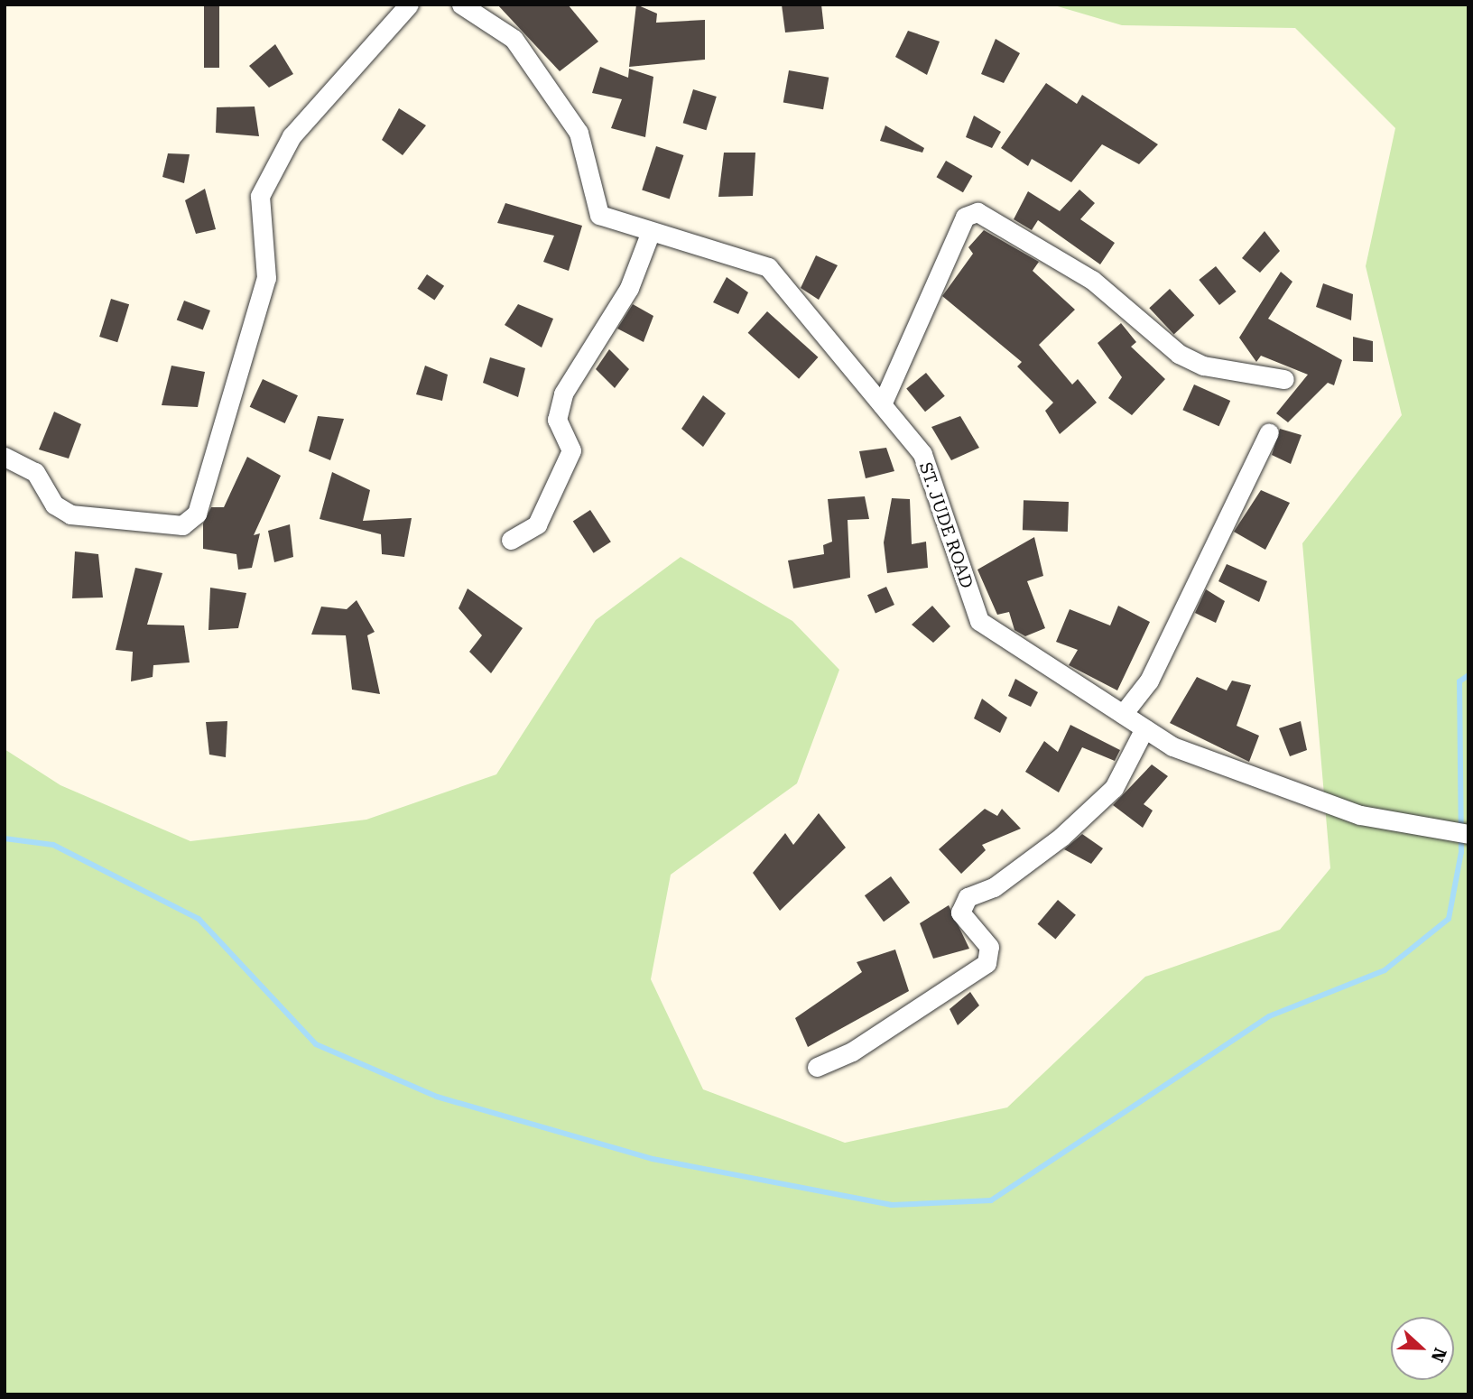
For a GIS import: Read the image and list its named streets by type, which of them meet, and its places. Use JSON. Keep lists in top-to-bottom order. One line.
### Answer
{"streets":{"street":["ST. JUDE ROAD"]},"north":"right"}
